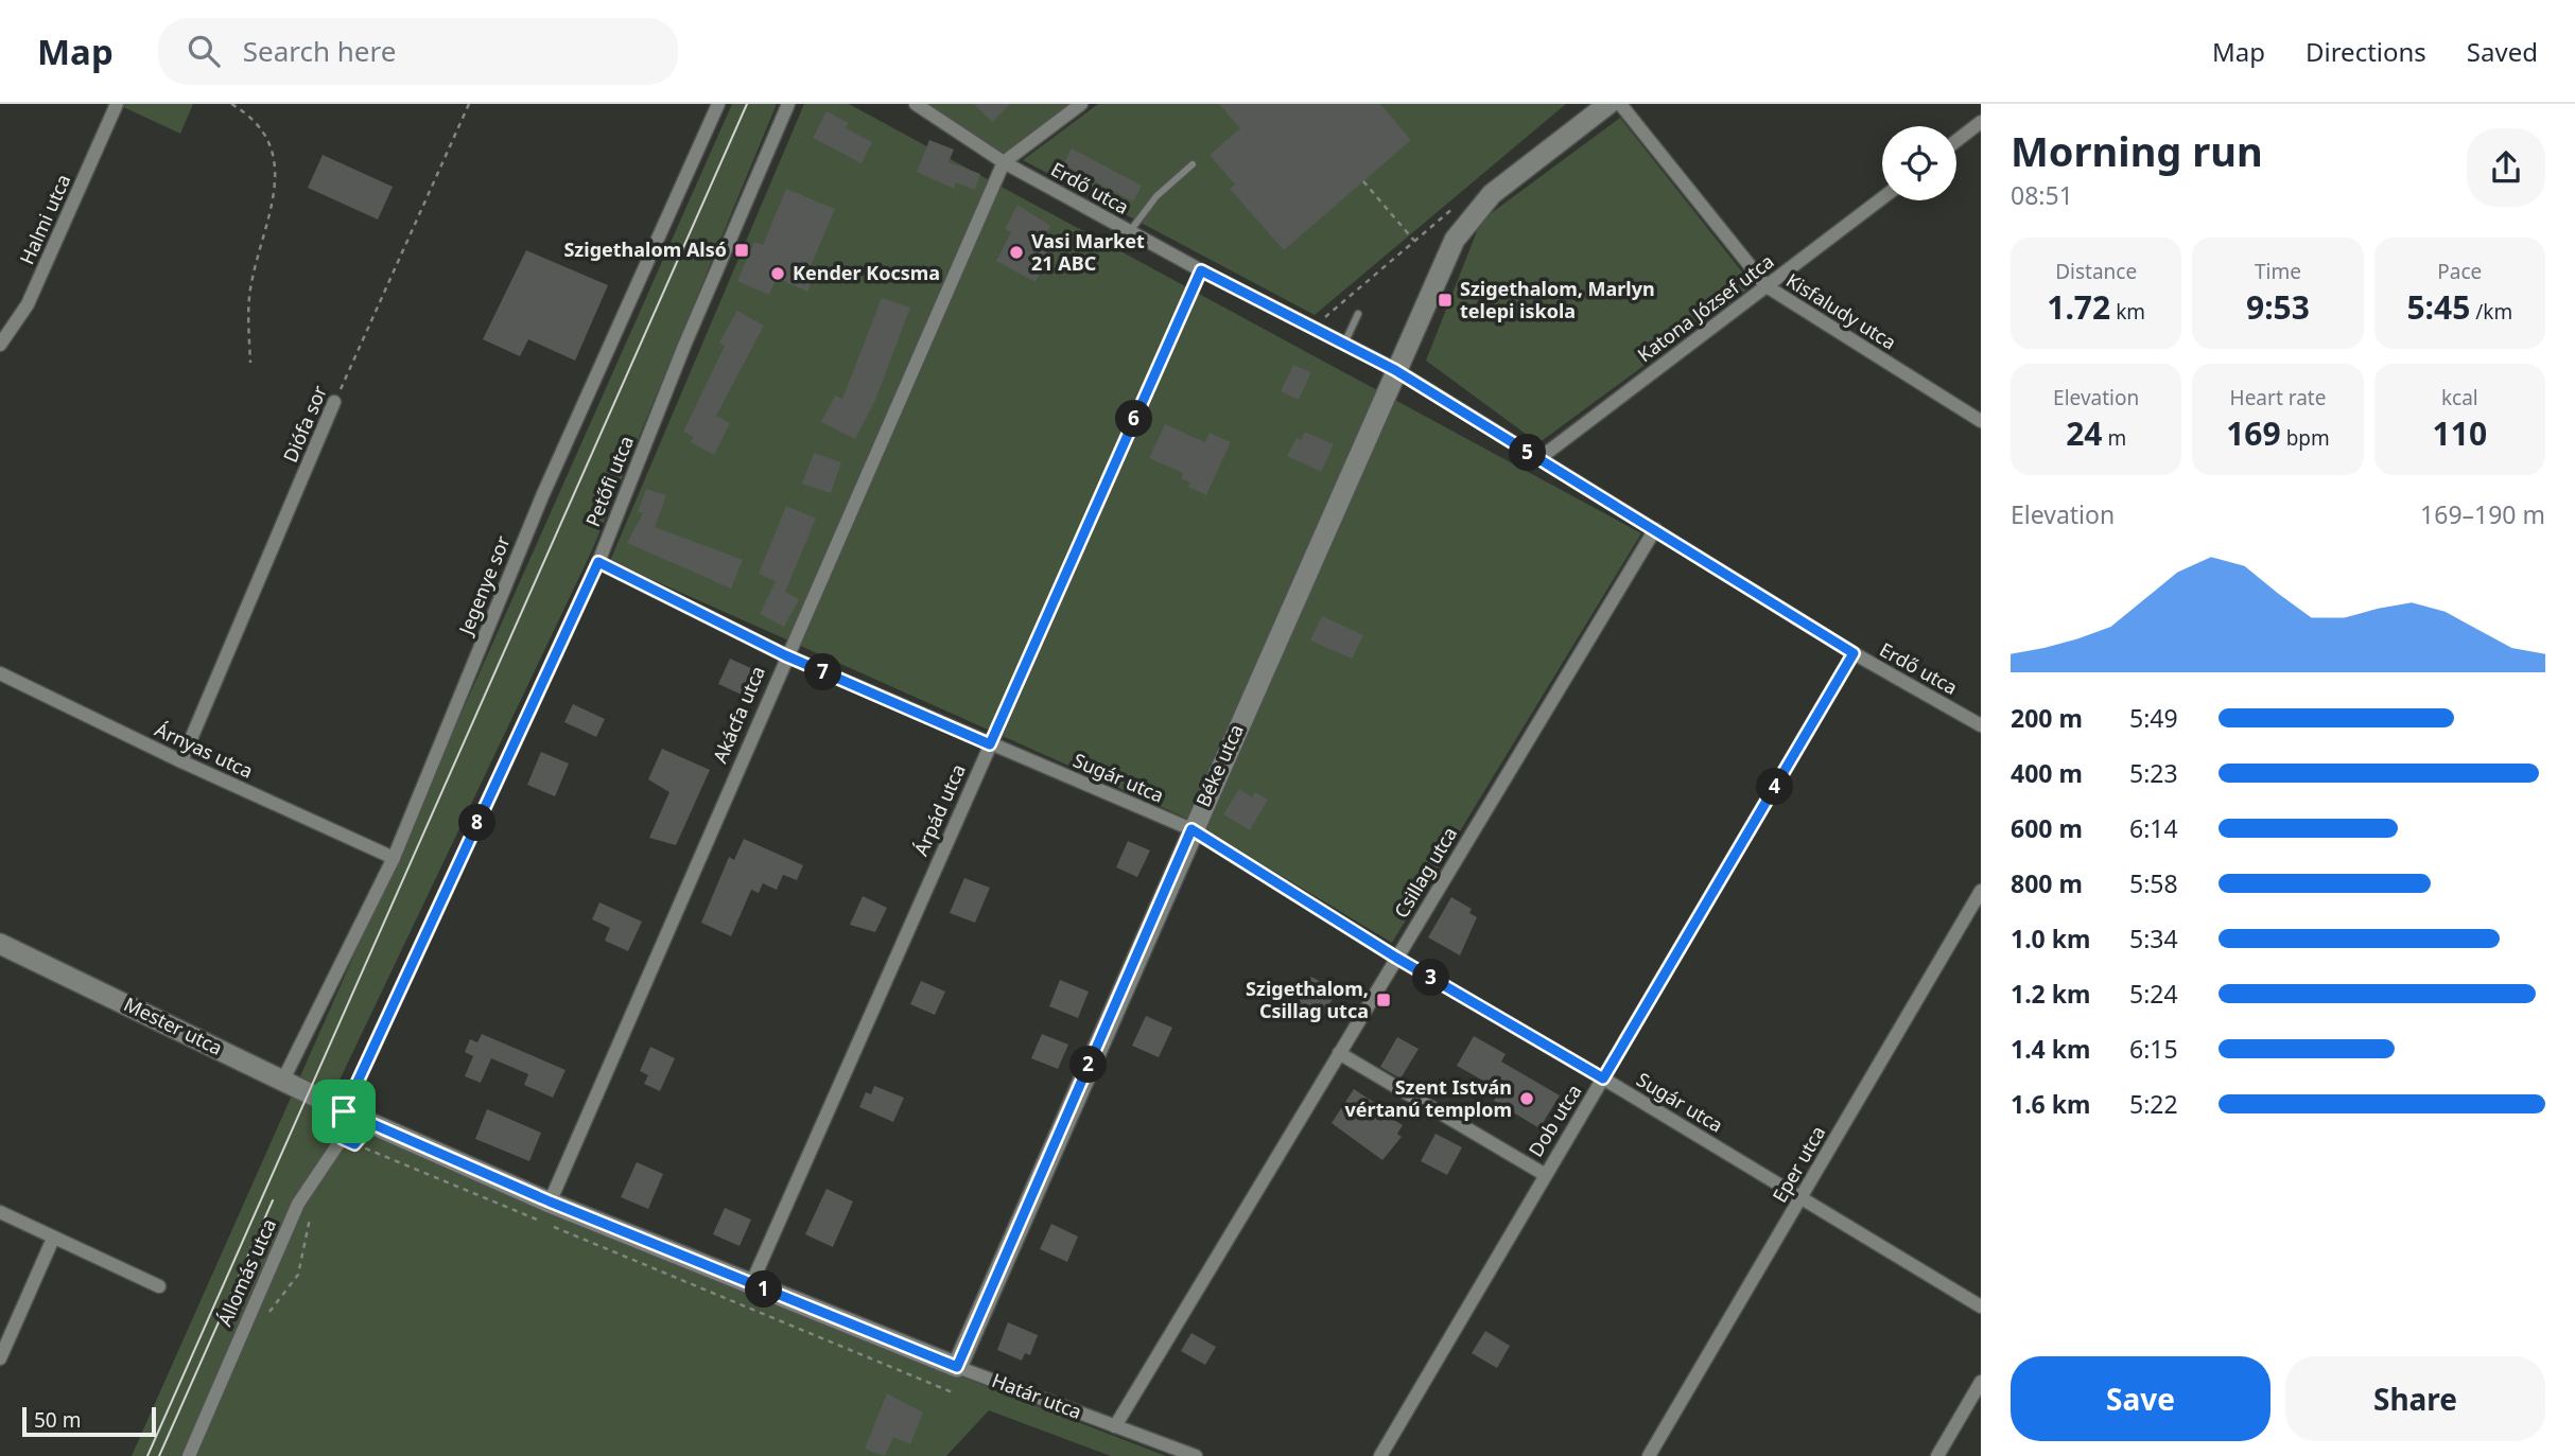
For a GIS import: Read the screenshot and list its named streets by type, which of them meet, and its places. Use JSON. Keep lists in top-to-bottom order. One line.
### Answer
{"streets":{"street":["Erdő utca","Halmi utca","Katona József utca","Kisfaludy utca","Diófa sor","Petőfi utca","Jegenye sor","Akácfa utca","Árnyas utca","Béke utca","Sugár utca","Árpád utca","Csillag utca","Mester utca","Dob utca","Eper utca","Állomás utca","Határ utca"]},"crossings":[["Erdő utca","Katona József utca"],["Erdő utca","Akácfa utca"],["Erdő utca","Béke utca"],["Erdő utca","Árpád utca"],["Erdő utca","Csillag utca"],["Erdő utca","Dob utca"],["Katona József utca","Kisfaludy utca"],["Diófa sor","Árnyas utca"],["Petőfi utca","Sugár utca"],["Petőfi utca","Mester utca"],["Petőfi utca","Állomás utca"],["Petőfi utca","Határ utca"],["Jegenye sor","Árnyas utca"],["Jegenye sor","Mester utca"],["Akácfa utca","Sugár utca"],["Akácfa utca","Határ utca"],["Béke utca","Sugár utca"],["Béke utca","Határ utca"],["Sugár utca","Árpád utca"],["Sugár utca","Csillag utca"],["Sugár utca","Dob utca"],["Sugár utca","Eper utca"],["Árpád utca","Határ utca"],["Csillag utca","Határ utca"],["Mester utca","Állomás utca"],["Mester utca","Határ utca"],["Állomás utca","Határ utca"]],"places":{"transit":["Szigethalom Alsó","Szigethalom, Marlyn telepi iskola","Szigethalom, Csillag utca"],"other":["Vasi Market 21 ABC","Kender Kocsma","Szent István vértanú templom"]},"scale_bar":"50 m","page":{"header":"Map","search":"Search here","nav":["Map","Directions","Saved"],"heading":["Morning run","08:51"],"stats":[["Distance","1.72 km"],["Time","9:53"],["Pace","5:45 /km"],["Elevation","24 m"],["Heart rate","169 bpm"],["kcal","110"]],"pins":["6","5","7","4","8","3","2","1"],"chart":["Elevation","169–190 m"],"list":[{"name":"200 m","note":"5:49"},{"name":"400 m","note":"5:23"},{"name":"600 m","note":"6:14"},{"name":"800 m","note":"5:58"},{"name":"1.0 km","note":"5:34"},{"name":"1.2 km","note":"5:24"},{"name":"1.4 km","note":"6:15"},{"name":"1.6 km","note":"5:22"}],"buttons":["Save","Share"],"scale":"50 m"}}
